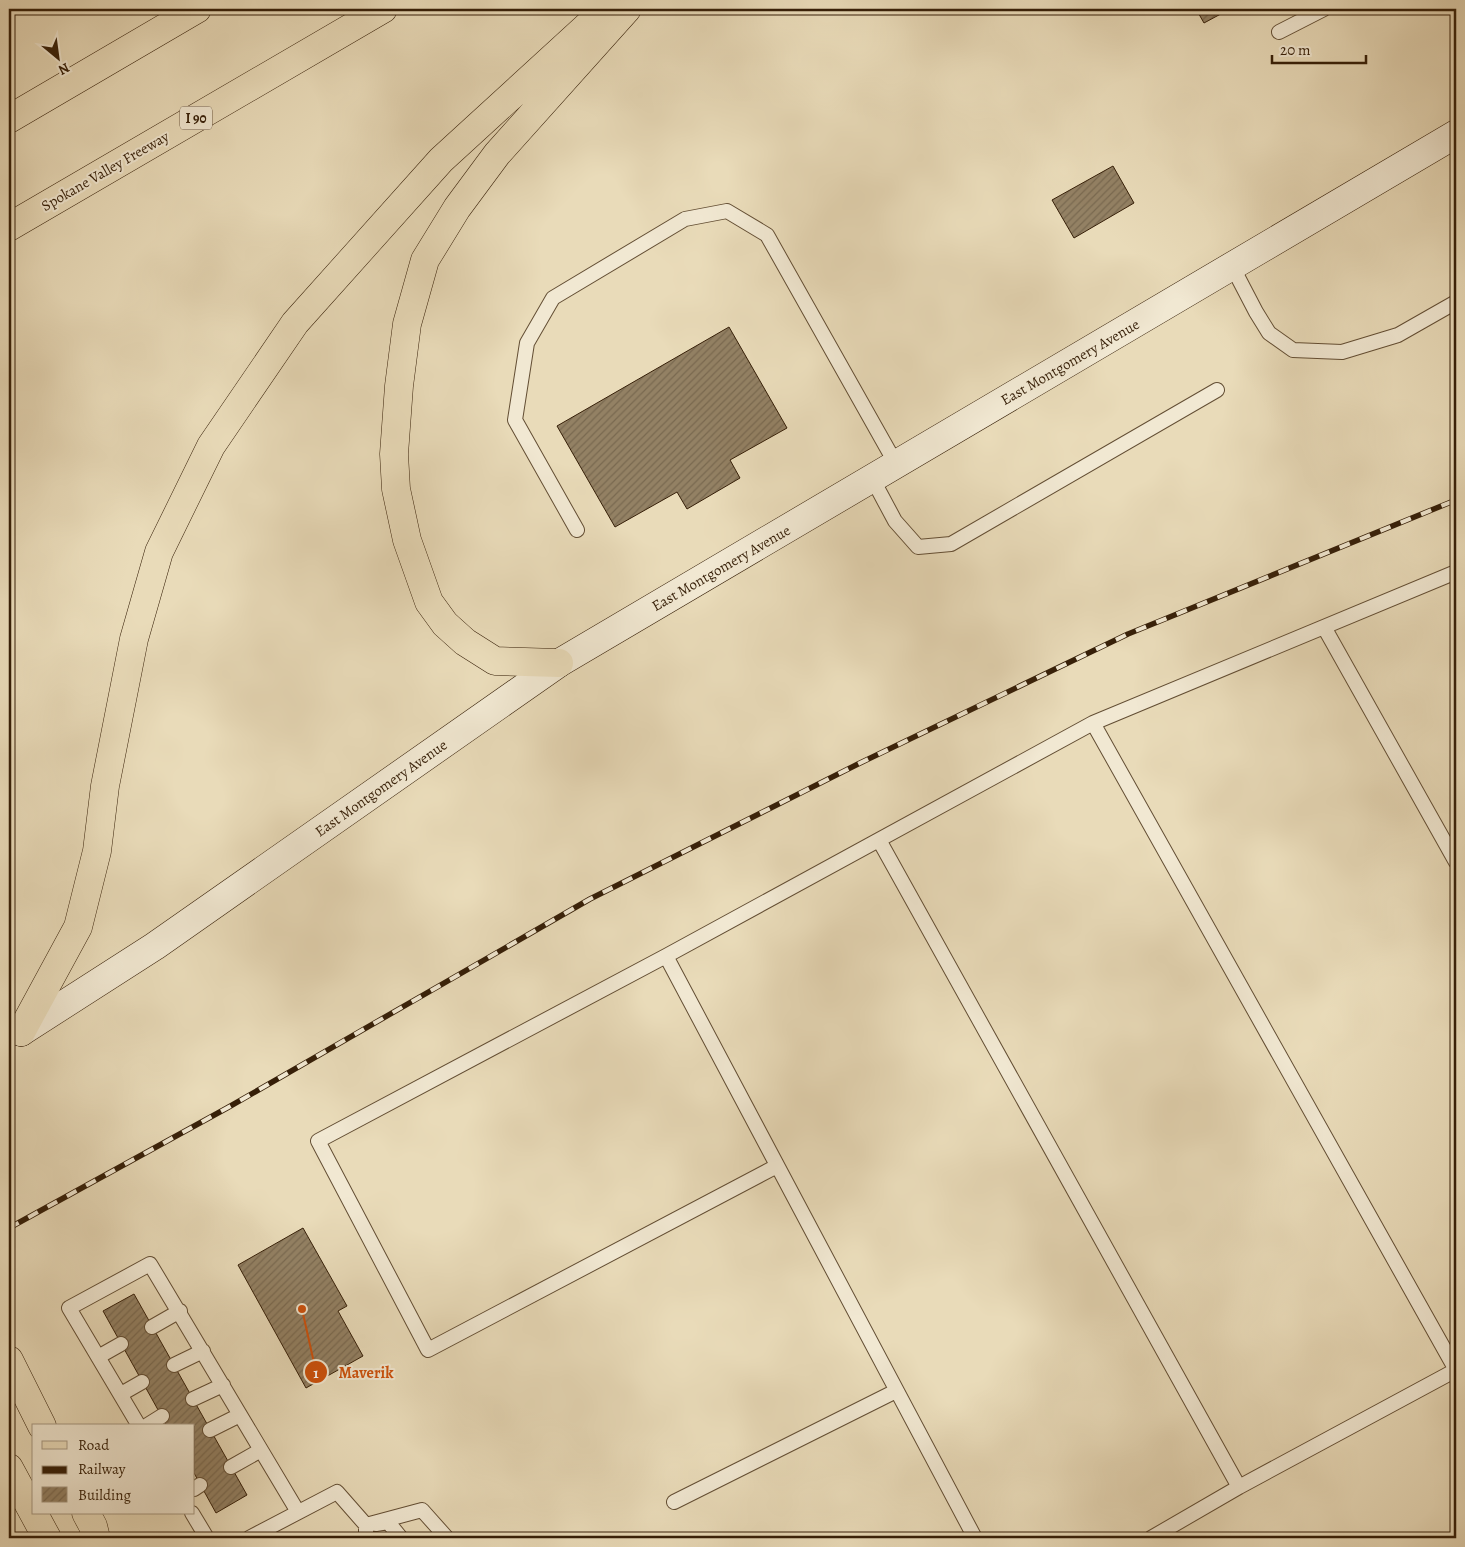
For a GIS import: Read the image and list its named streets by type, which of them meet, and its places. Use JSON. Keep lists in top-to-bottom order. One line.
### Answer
{"streets":{"main road":["I 90","Spokane Valley Freeway"],"street":["East Montgomery Avenue"]},"places":["Maverik"],"legend":["Road","Railway","Building"],"scale_bar":"20 m","north":"bottom right"}
